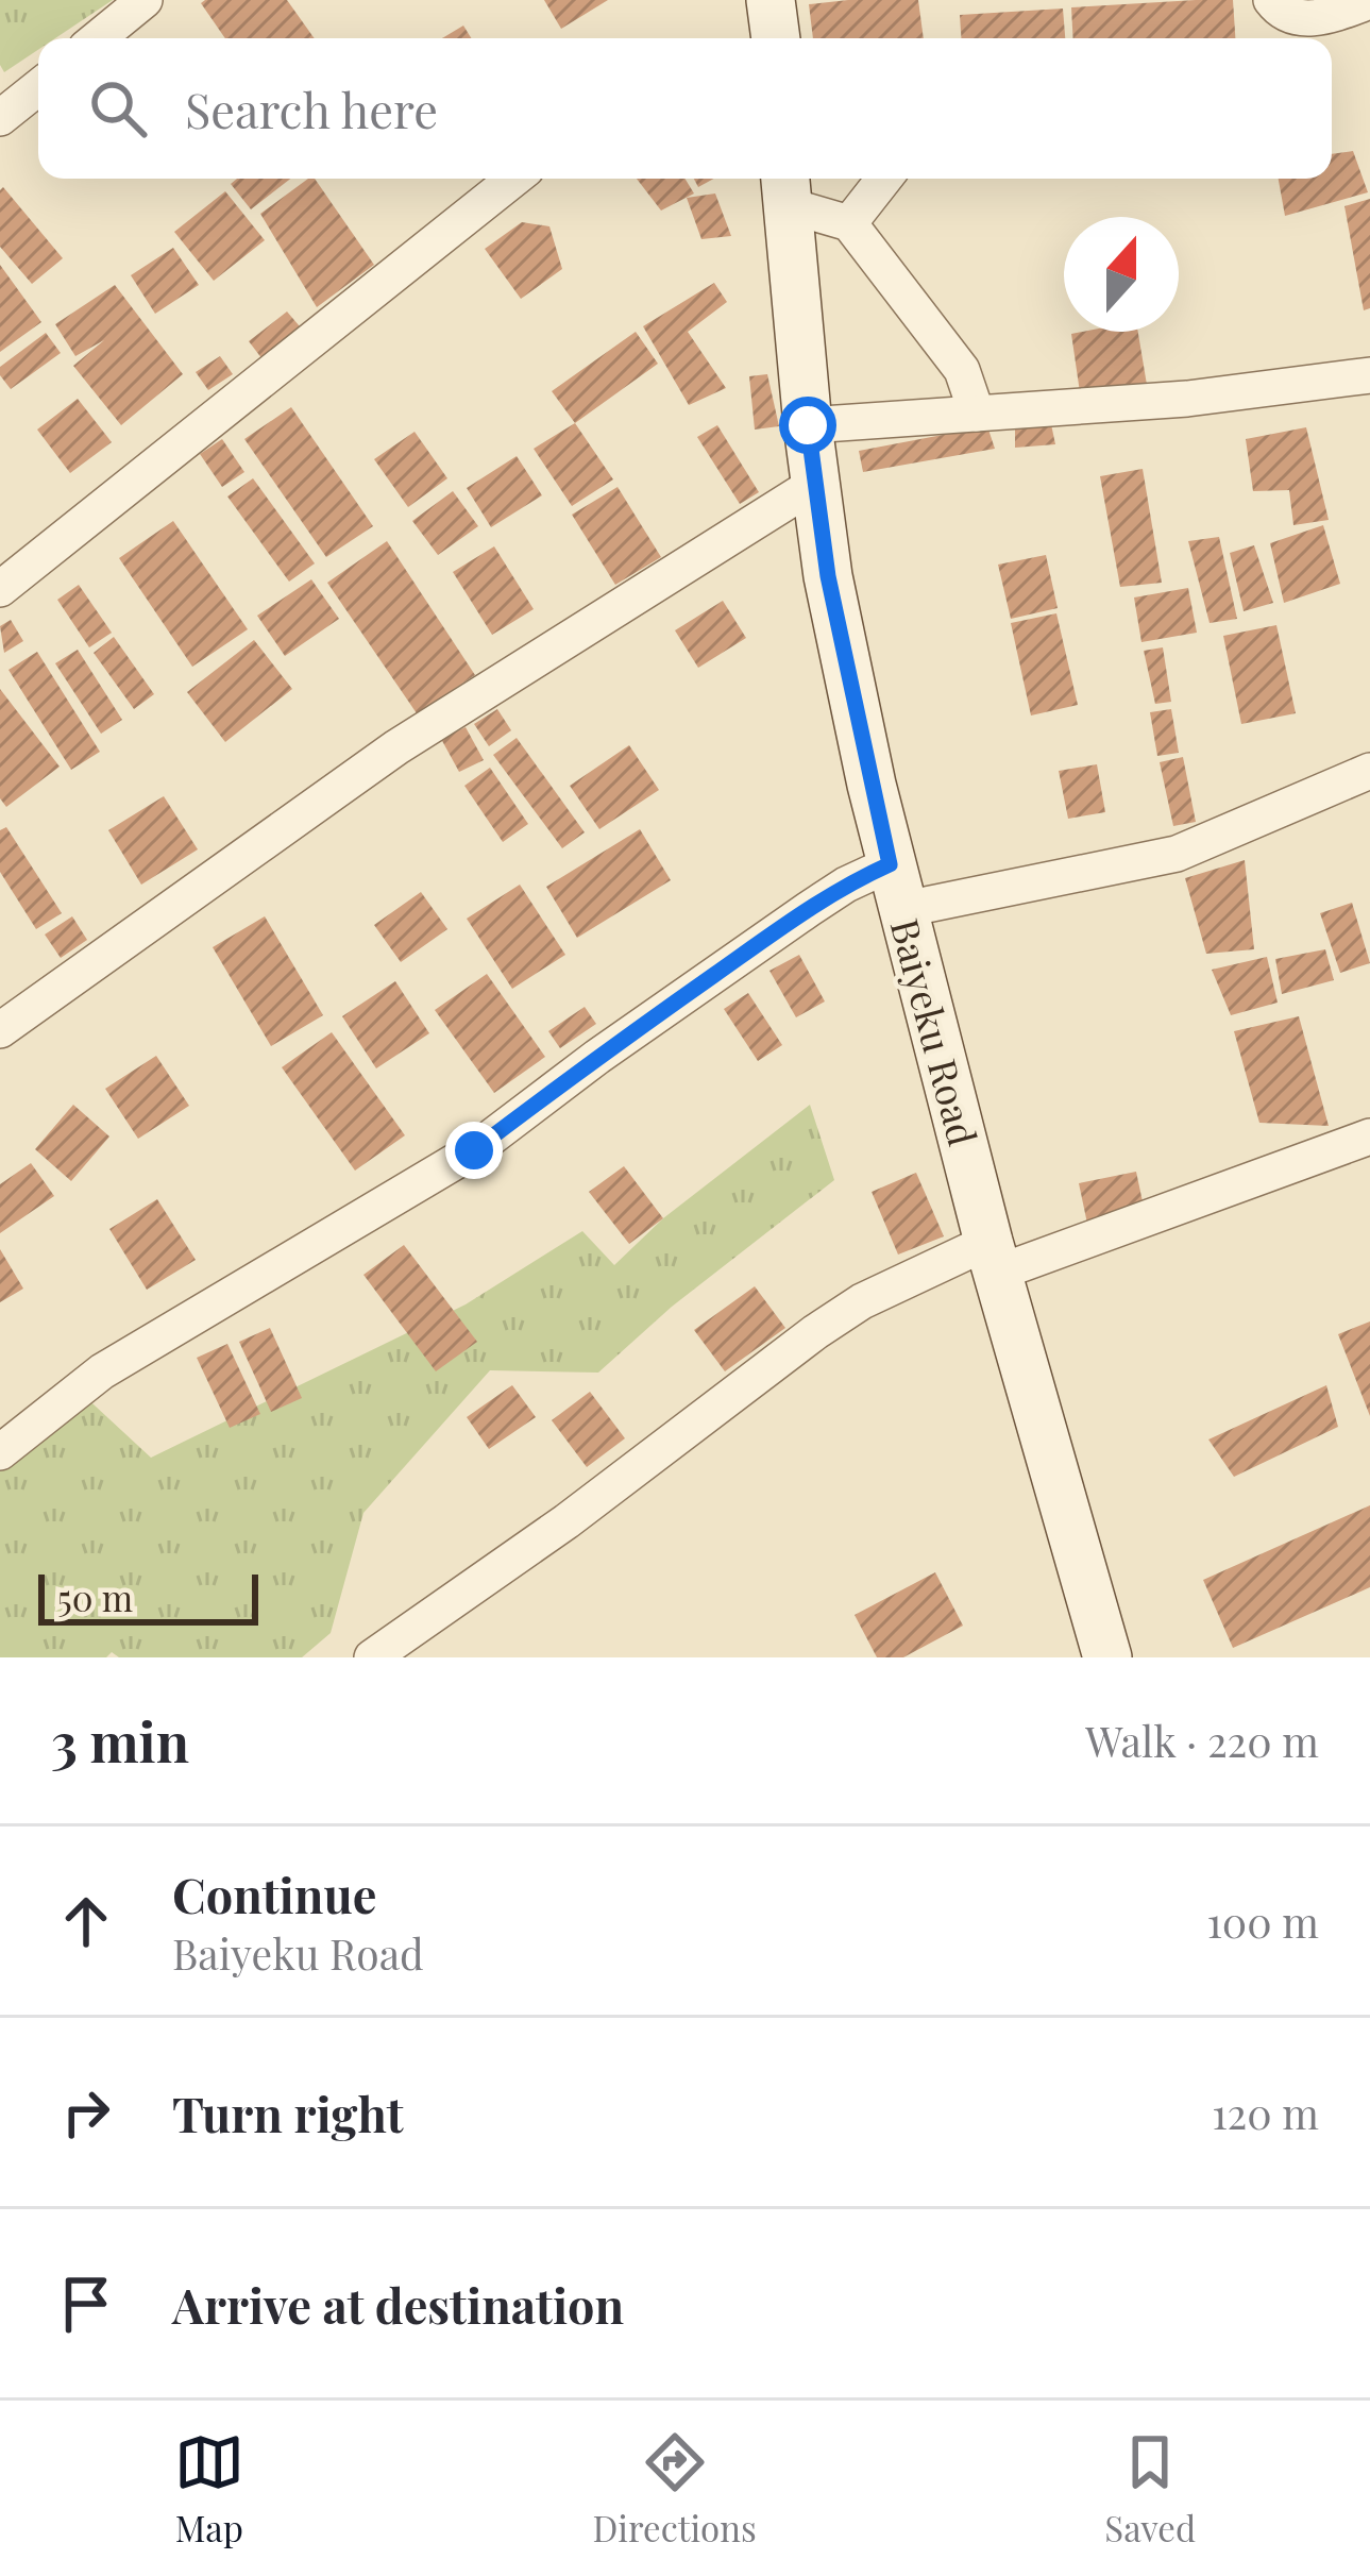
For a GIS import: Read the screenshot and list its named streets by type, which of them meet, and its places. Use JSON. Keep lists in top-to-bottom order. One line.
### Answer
{"streets":{"main road":["Baiyeku Road"]},"scale_bar":"50 m","north":"top","page":{"search":"Search here","scale":"50 m","heading":["3 min","Walk · 220 m"],"list":[["Continue","Baiyeku Road","100 m"],["Turn right","120 m"],"Arrive at destination"],"nav":["Map","Directions","Saved"]}}
